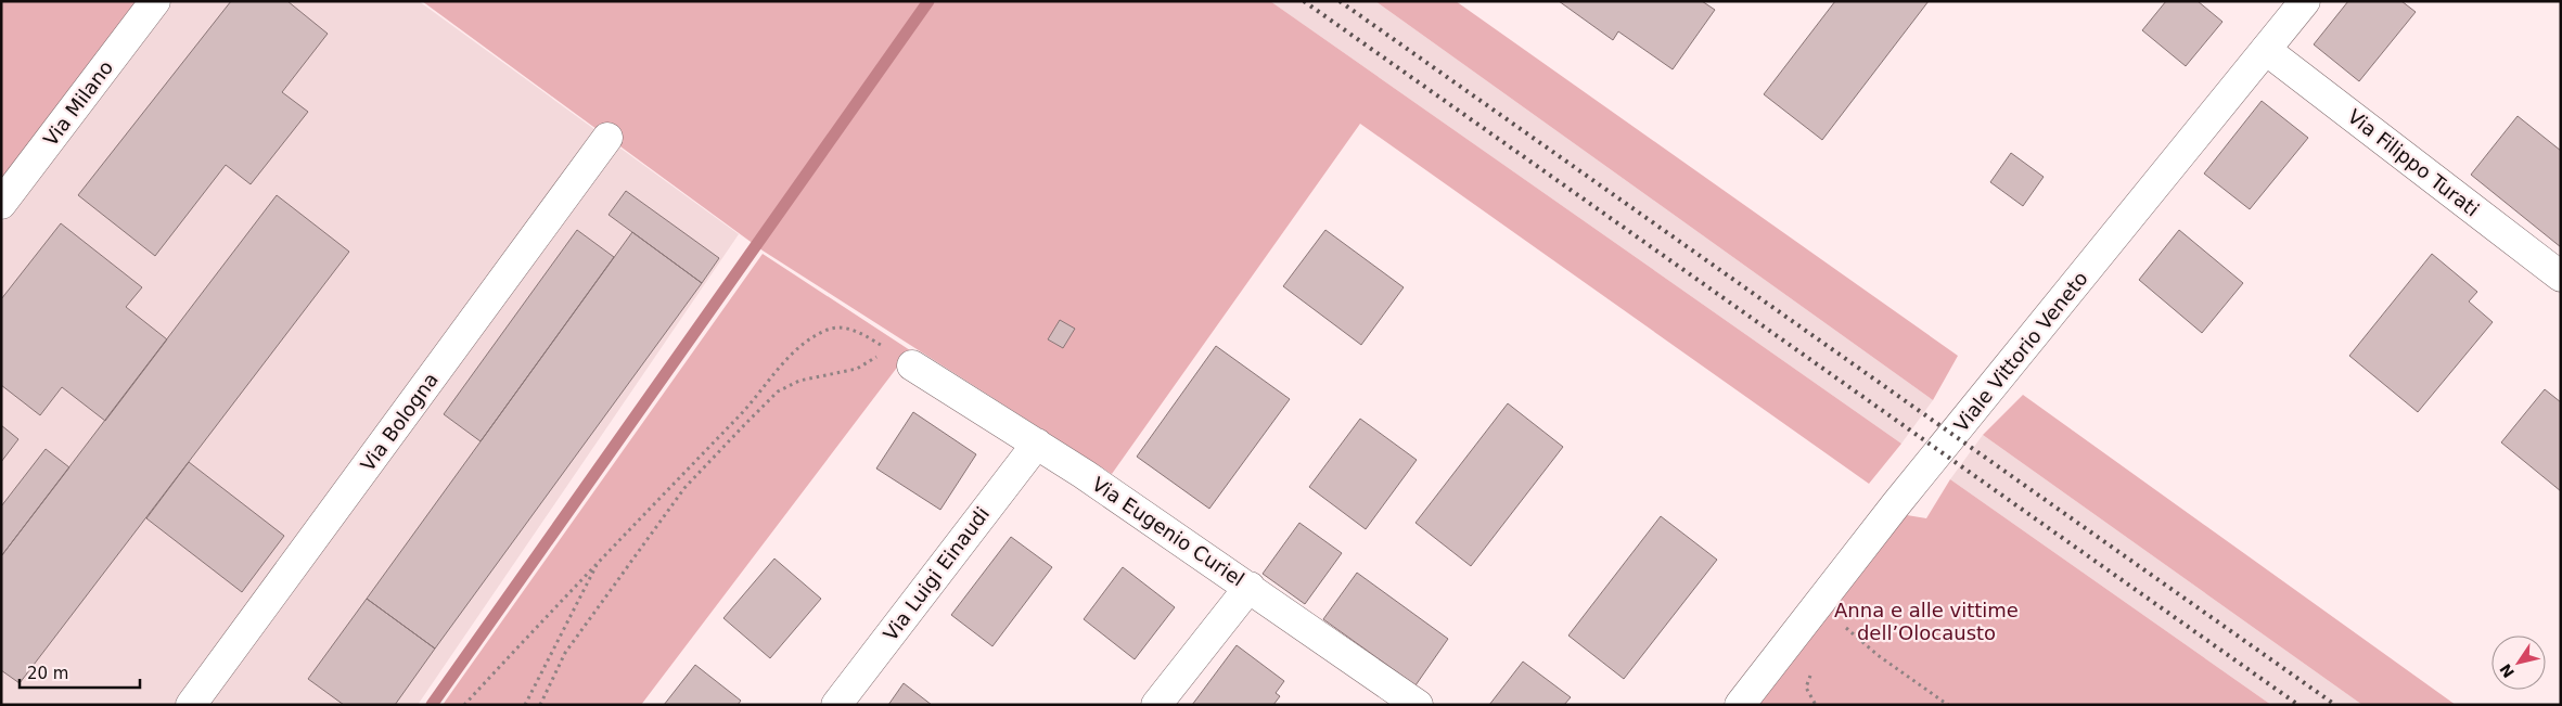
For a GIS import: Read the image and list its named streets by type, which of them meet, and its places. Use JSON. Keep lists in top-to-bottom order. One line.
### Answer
{"streets":{"street":["Via Milano","Via Filippo Turati","Viale Vittorio Veneto","Via Bologna","Via Eugenio Curiel","Via Luigi Einaudi"]},"crossings":[["Via Filippo Turati","Viale Vittorio Veneto"],["Via Eugenio Curiel","Via Luigi Einaudi"]],"parks":["Anna e alle vittime dell’Olocausto"],"scale_bar":"20 m","north":"bottom left"}
